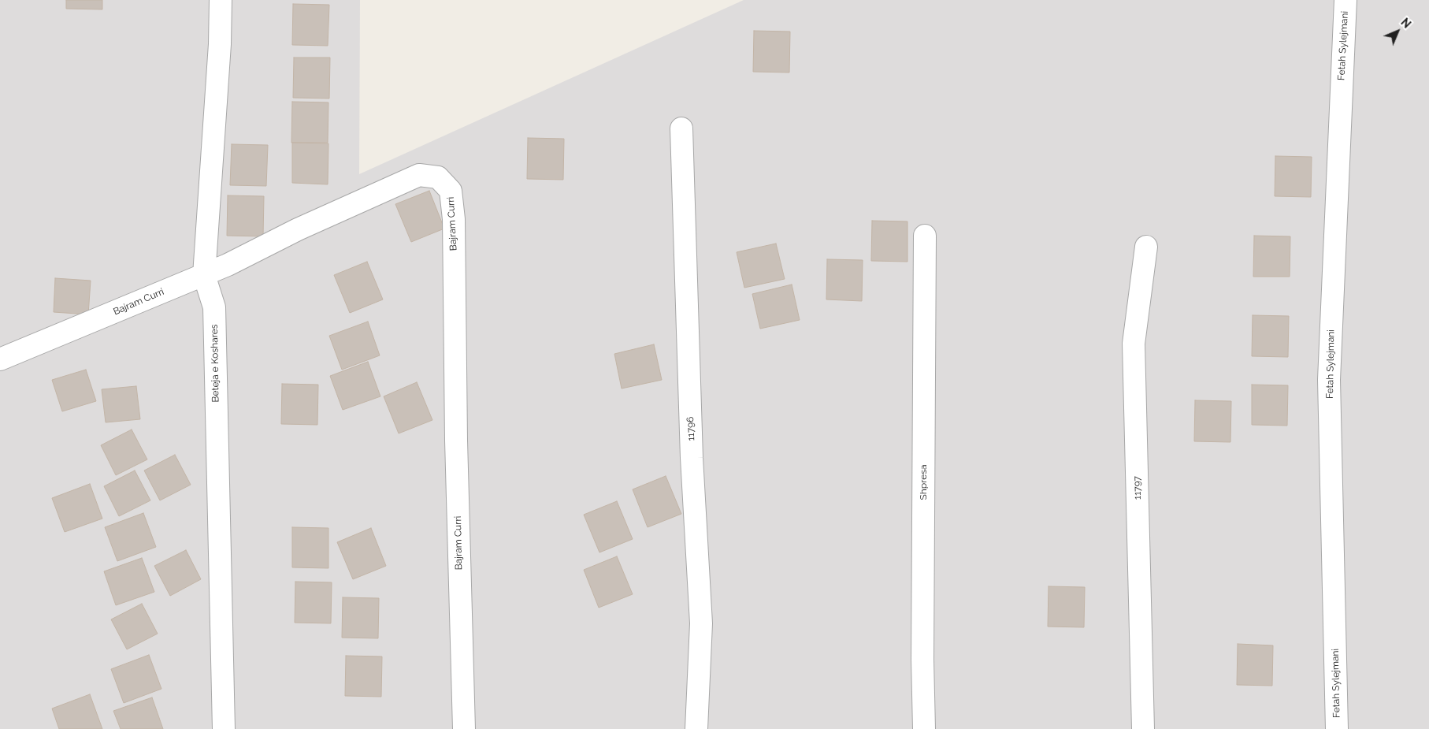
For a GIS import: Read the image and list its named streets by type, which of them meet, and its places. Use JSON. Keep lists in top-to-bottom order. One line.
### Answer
{"streets":{"street":["Fetah Sylejmani","Bajram Curri","Beteja e Koshares","11796","Shpresa","11797"]},"crossings":[["Bajram Curri","Beteja e Koshares"]],"north":"top right"}
